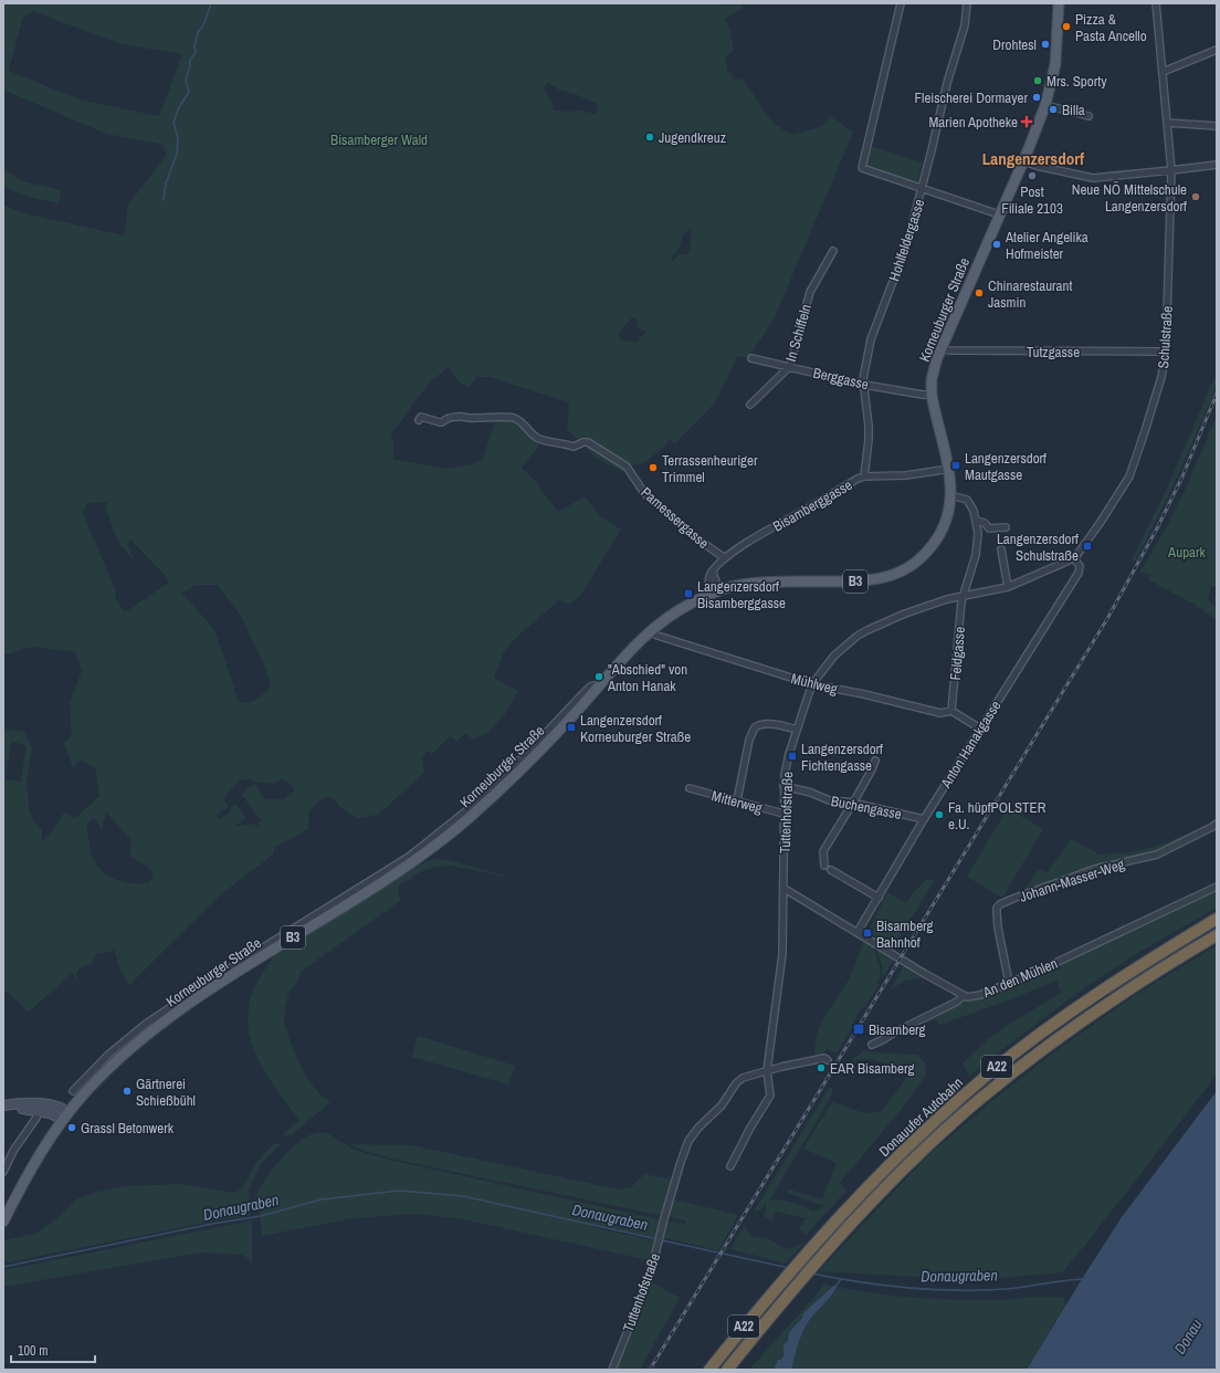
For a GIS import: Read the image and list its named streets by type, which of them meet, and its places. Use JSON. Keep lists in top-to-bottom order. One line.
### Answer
{"streets":{"highway":["A22","Donauufer Autobahn"],"main road":["Korneuburger Straße","B3"],"street":["Hohlfeldergasse","In Schiffeln","Schulstraße","Tutzgasse","Berggasse","Bisamberggasse","Pamessergasse","Feldgasse","Mühlweg","Anton Hanakgasse","Mitterweg","Buchengasse","Tuttenhofstraße","Johann-Masser-Weg","An den Mühlen"]},"crossings":[["Hohlfeldergasse","Berggasse"],["Hohlfeldergasse","Bisamberggasse"],["Korneuburger Straße","Tutzgasse"],["Korneuburger Straße","Berggasse"],["Korneuburger Straße","Bisamberggasse"],["Korneuburger Straße","B3"],["Korneuburger Straße","Mühlweg"],["In Schiffeln","Berggasse"],["Schulstraße","Tutzgasse"],["Schulstraße","Anton Hanakgasse"],["Bisamberggasse","Pamessergasse"],["Feldgasse","Mühlweg"],["Feldgasse","Tuttenhofstraße"],["Mühlweg","Tuttenhofstraße"],["Anton Hanakgasse","Buchengasse"],["Anton Hanakgasse","An den Mühlen"],["Mitterweg","Tuttenhofstraße"],["Buchengasse","Tuttenhofstraße"],["Tuttenhofstraße","An den Mühlen"],["Johann-Masser-Weg","An den Mühlen"]],"districts":["Langenzersdorf"],"water":["Donaugraben","Donau"],"parks":["Bisamberger Wald","Aupark"],"places":{"other":["Pizza & Pasta Ancello","Drohtesl","Mrs. Sporty","Fleischerei Dormayer","Billa","Jugendkreuz","Post Filiale 2103","Neue NÖ Mittelschule Langenzersdorf","Atelier Angelika Hofmeister","Chinarestaurant Jasmin","Terrassenheuriger Trimmel","\"Abschied\" von Anton Hanak","Fa. hüpfPOLSTER e.U.","EAR Bisamberg","Gärtnerei Schießbühl","Grassl Betonwerk"],"health":["Marien Apotheke"],"transit":["Langenzersdorf Mautgasse","Langenzersdorf Schulstraße","Langenzersdorf Bisamberggasse","Langenzersdorf Korneuburger Straße","Langenzersdorf Fichtengasse","Bisamberg Bahnhof","Bisamberg"]},"scale_bar":"100 m"}
